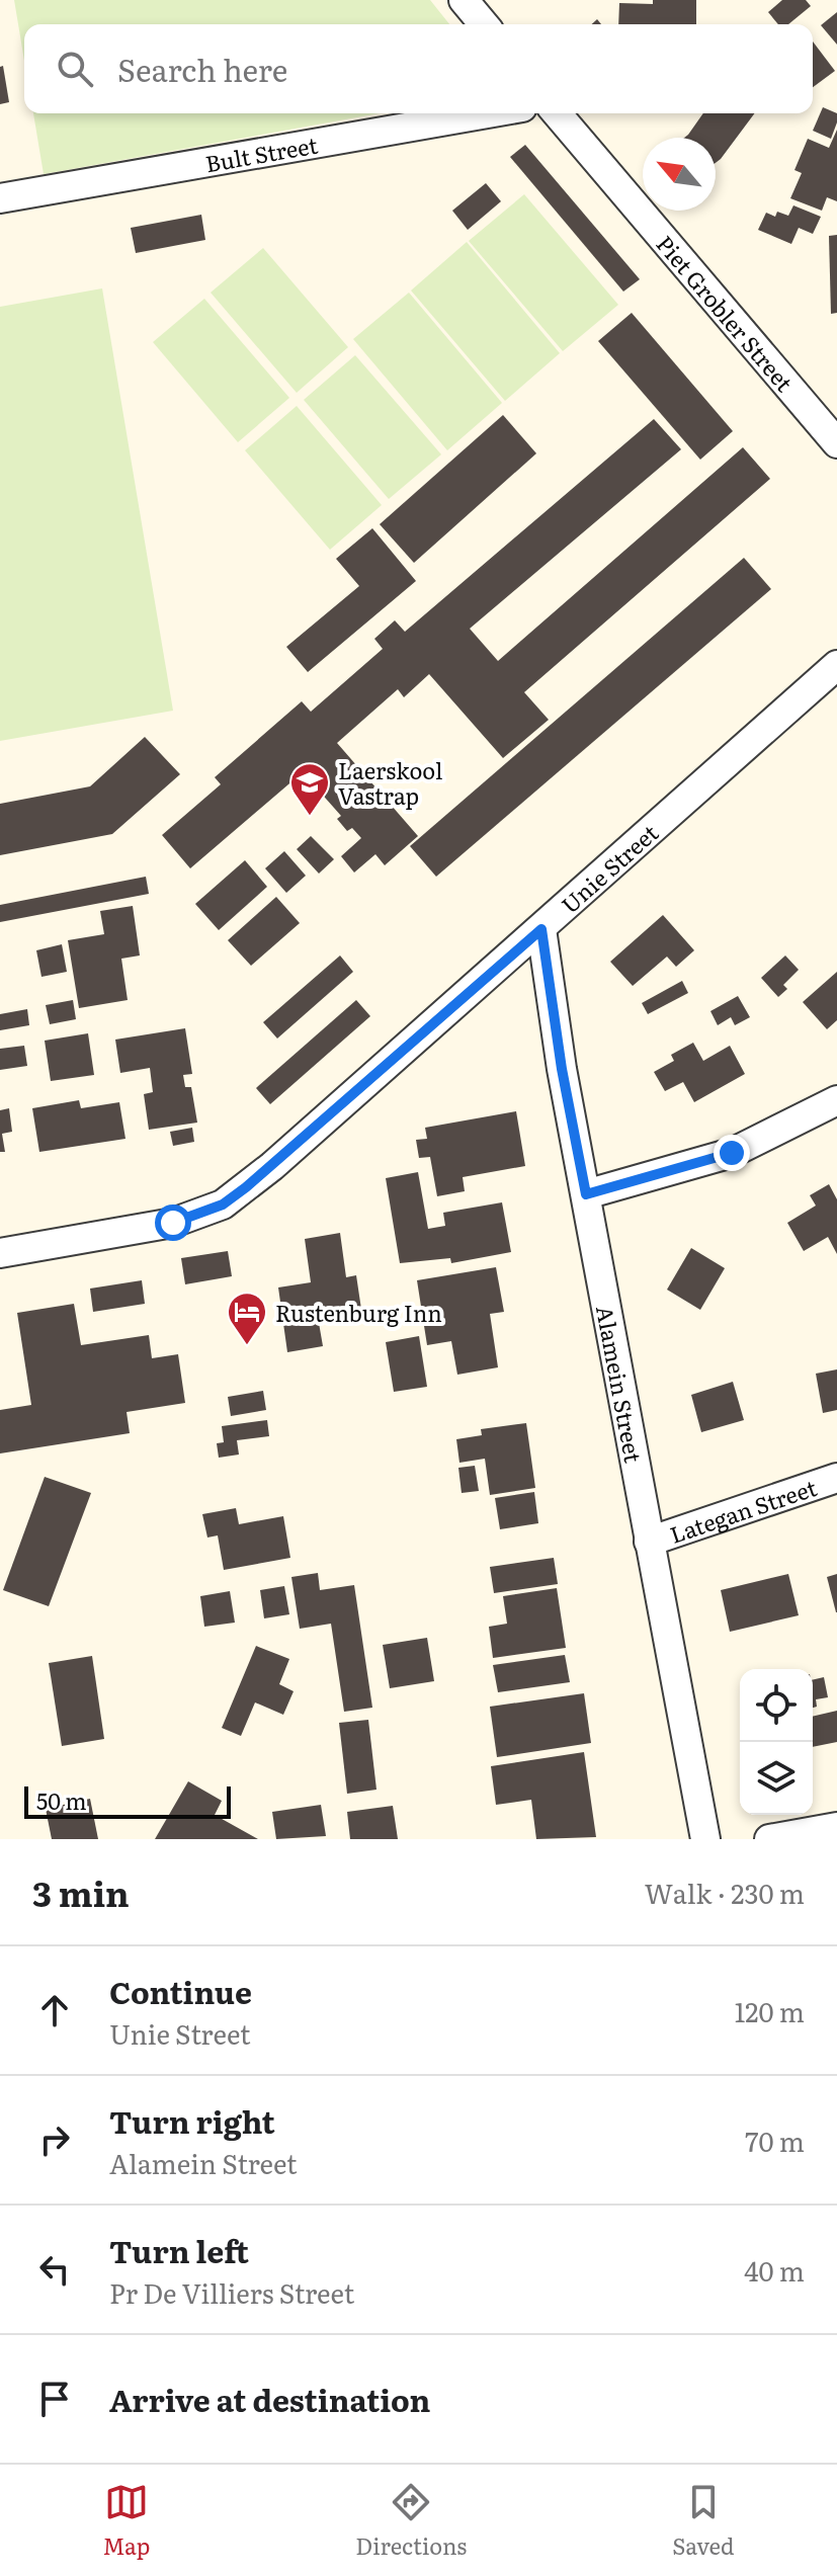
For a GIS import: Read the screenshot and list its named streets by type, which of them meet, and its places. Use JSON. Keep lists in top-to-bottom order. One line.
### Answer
{"streets":{"street":["Bult Street","Piet Grobler Street","Unie Street","Alamein Street","Lategan Street"]},"crossings":[["Unie Street","Alamein Street"],["Alamein Street","Lategan Street"]],"places":{"school or university":["Laerskool Vastrap"],"hotel":["Rustenburg Inn"]},"scale_bar":"50 m","north":"top left","page":{"search":"Search here","scale":"50 m","heading":["3 min","Walk · 230 m"],"list":[["Continue","Unie Street","120 m"],["Turn right","Alamein Street","70 m"],["Turn left","Pr De Villiers Street","40 m"],"Arrive at destination"],"nav":["Map","Directions","Saved"]}}
